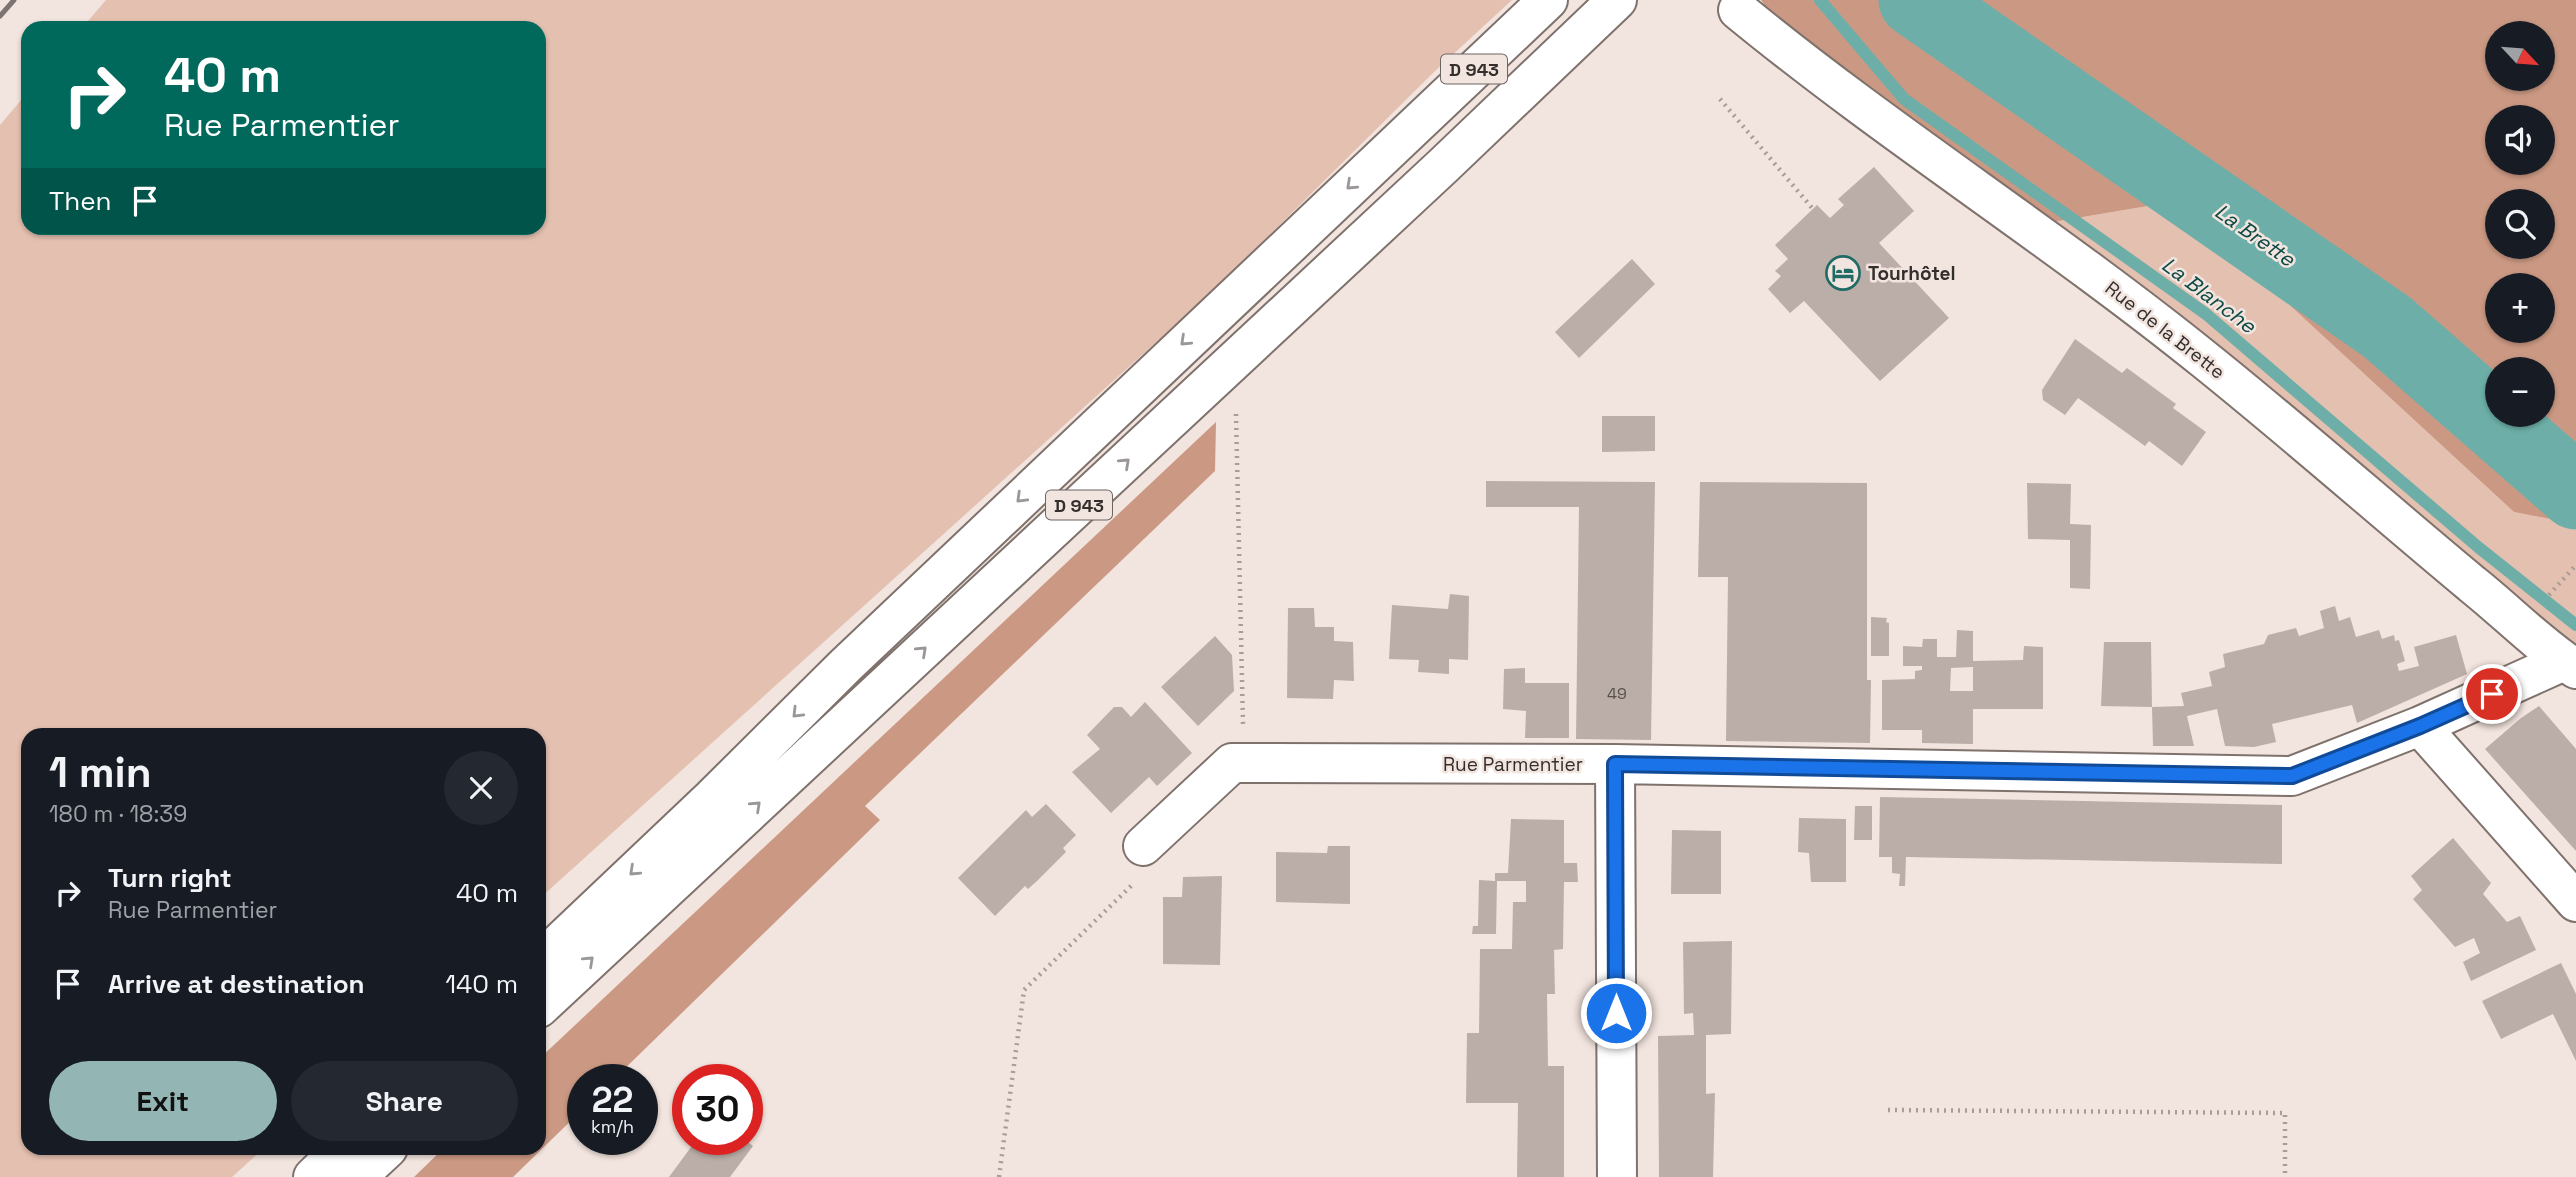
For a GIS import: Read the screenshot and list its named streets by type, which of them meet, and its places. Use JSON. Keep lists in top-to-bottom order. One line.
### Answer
{"streets":{"street":["D 943","Rue de la Brette","Rue Parmentier"]},"crossings":[["Rue de la Brette","Rue Parmentier"]],"water":["La Brette","La Blanche"],"places":{"hotel":["Tourhôtel"]},"house_numbers":["49"],"north":"bottom right","page":{"map_buttons":["+","−"],"turn":["40 m","Rue Parmentier"],"then":"Then","heading":["1 min","180 m · 18:39"],"list":[{"name":"Turn right","note":"Rue Parmentier","value":"40 m"},{"name":"Arrive at destination","value":"140 m"}],"buttons":["Exit","Share"],"speed":"22 km/h","limit":"30"}}
